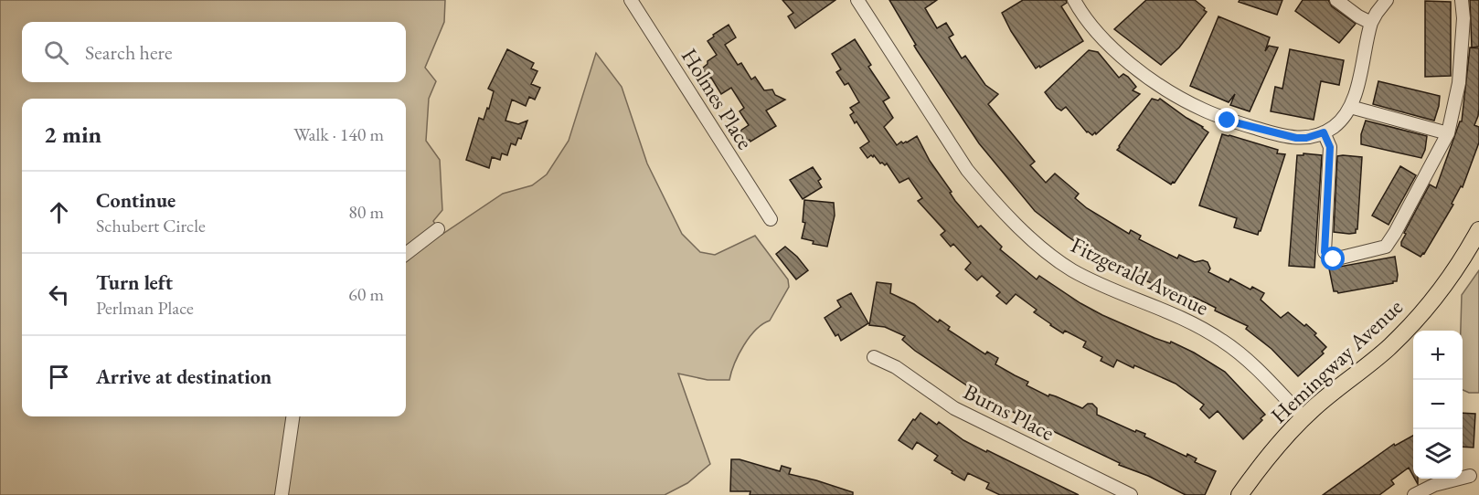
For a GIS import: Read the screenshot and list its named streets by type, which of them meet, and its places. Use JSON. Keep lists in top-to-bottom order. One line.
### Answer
{"streets":{"main road":["Hemingway Avenue"],"street":["Holmes Place","Fitzgerald Avenue","Burns Place"]},"crossings":[["Fitzgerald Avenue","Hemingway Avenue"]],"page":{"search":"Search here","heading":["2 min","Walk · 140 m"],"list":[["Continue","Schubert Circle","80 m"],["Turn left","Perlman Place","60 m"],"Arrive at destination"],"map_buttons":["+","−"]}}
